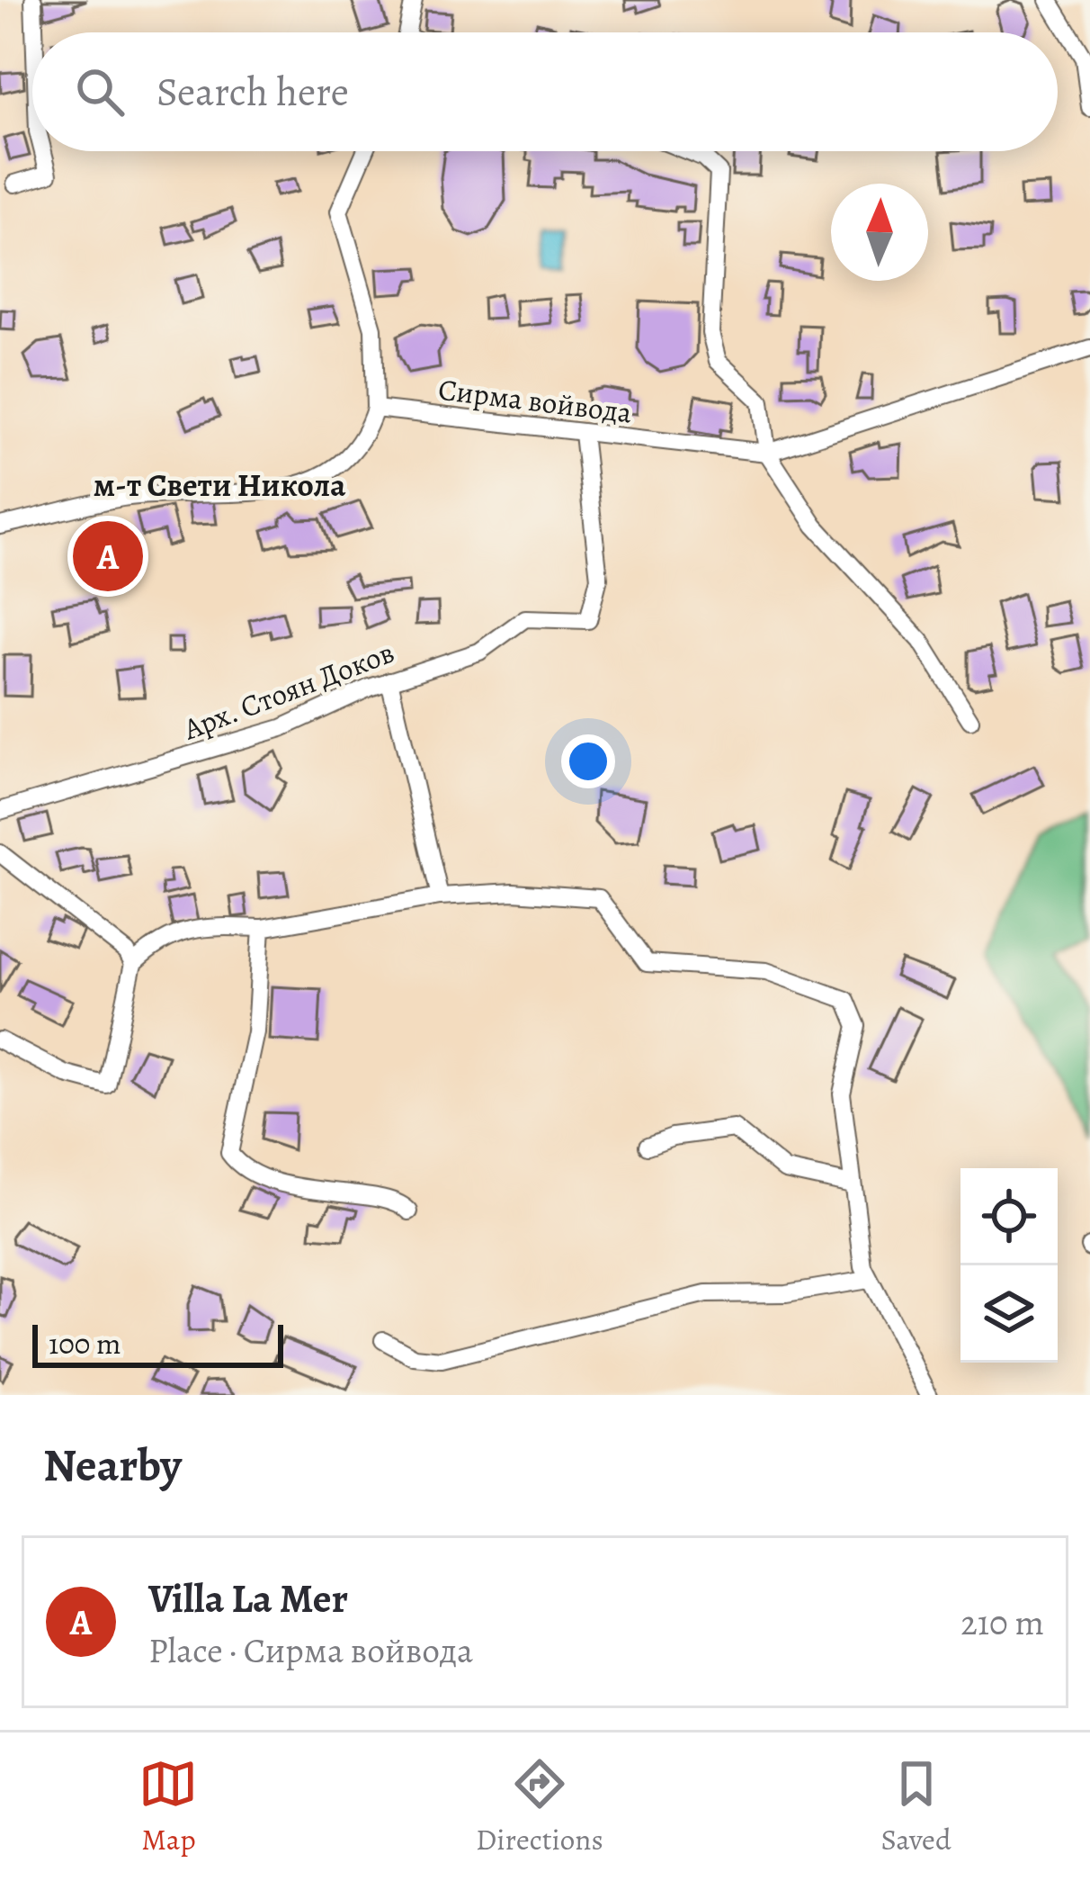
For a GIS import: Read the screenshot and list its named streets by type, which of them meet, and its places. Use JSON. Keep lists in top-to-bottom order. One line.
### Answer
{"streets":{"street":["Сирма войвода","Арх. Стоян Доков"]},"crossings":[["Сирма войвода","Арх. Стоян Доков"]],"districts":["м-т Свети Никола"],"scale_bar":"100 m","north":"top","page":{"search":"Search here","pins":"A","scale":"100 m","heading":"Nearby","list":[{"mark":"A","name":"Villa La Mer","note":"Place · Сирма войвода","value":"210 m"}],"nav":["Map","Directions","Saved"]}}
